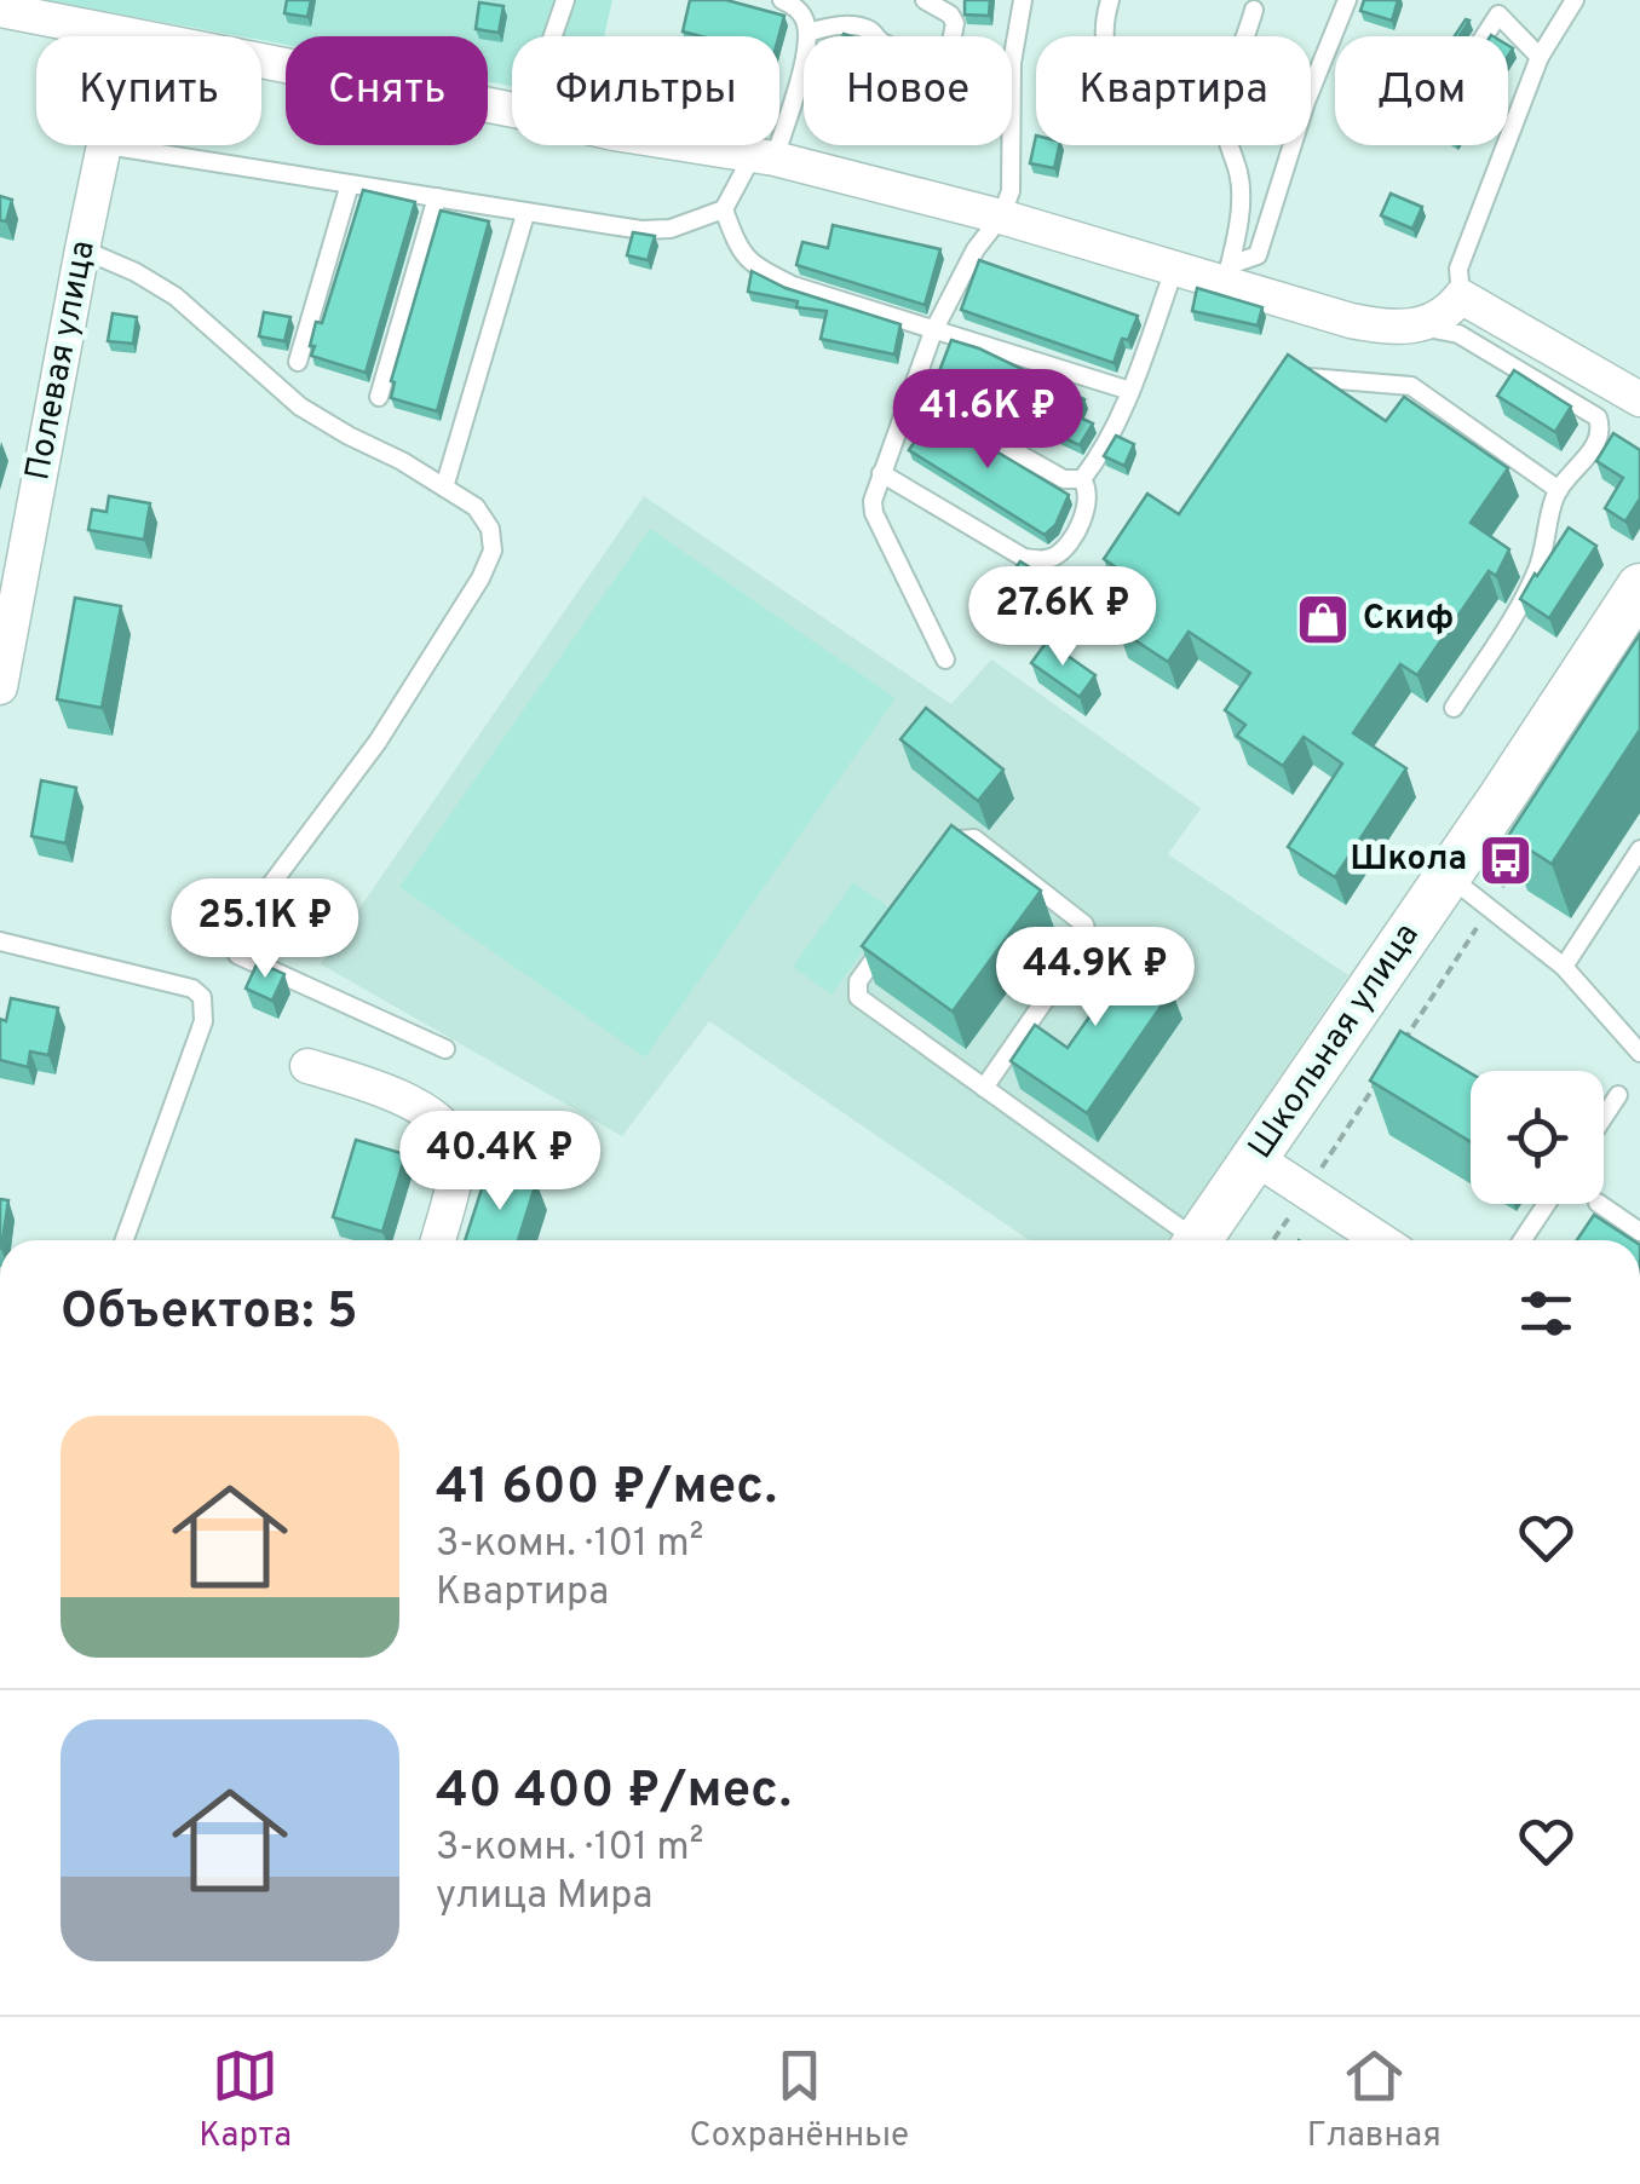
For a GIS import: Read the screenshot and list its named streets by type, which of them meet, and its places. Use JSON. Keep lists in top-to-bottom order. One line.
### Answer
{"streets":{"street":["Полевая улица","Школьная улица"]},"places":{"shop":["Скиф"],"bus stop":["Школа"]},"page":{"chip":["Купить","Снять","Фильтры","Новое","Квартира","Дом"],"price":["41.6K ₽","27.6K ₽","25.1K ₽","44.9K ₽","40.4K ₽"],"heading":"Объектов: 5","list":[{"name":"41 600 ₽/мес.","note":"3-комн. · 101 m² · Квартира"},{"name":"40 400 ₽/мес.","note":"3-комн. · 101 m² · улица Мира"}],"tabs":["Карта","Сохранённые","Главная"]}}
